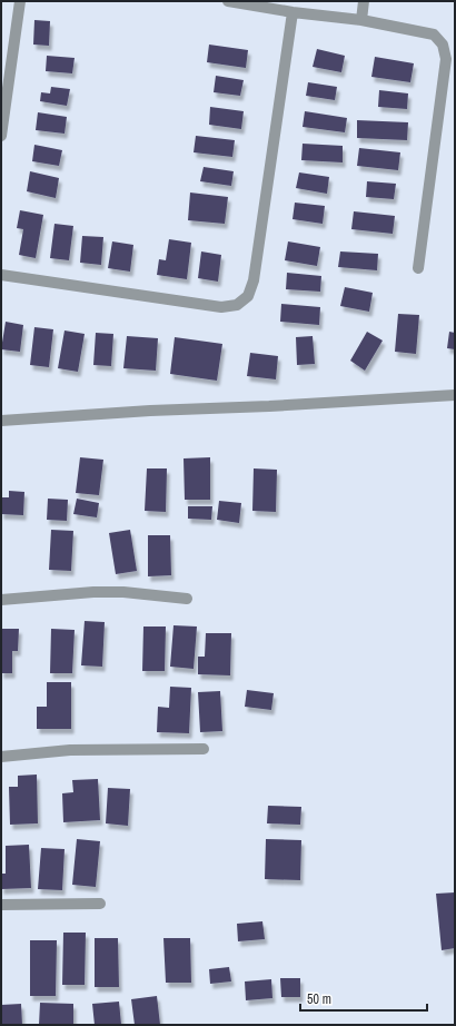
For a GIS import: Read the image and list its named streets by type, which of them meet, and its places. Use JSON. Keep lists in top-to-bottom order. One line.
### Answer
{"scale_bar":"50 m"}
